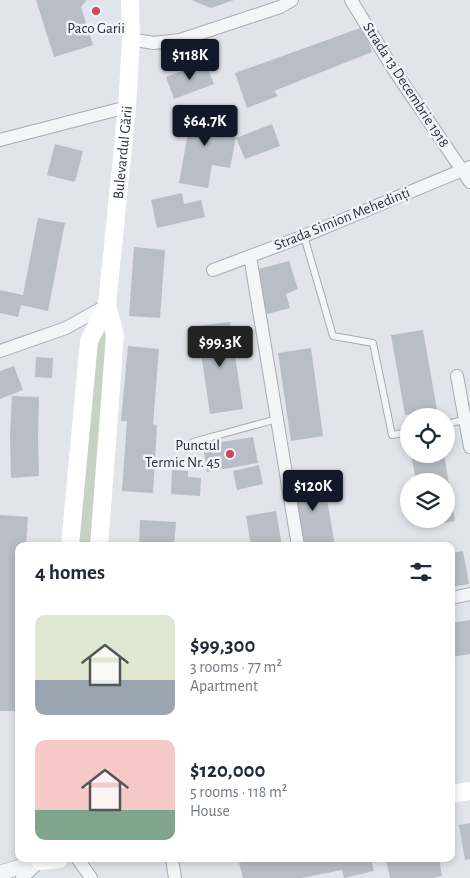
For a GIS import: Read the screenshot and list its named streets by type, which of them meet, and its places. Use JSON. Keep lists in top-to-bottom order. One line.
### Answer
{"streets":{"main road":["Bulevardul Gării"],"street":["Strada 13 Decembrie 1918","Strada Simion Mehedinți"]},"crossings":[["Strada 13 Decembrie 1918","Strada Simion Mehedinți"]],"places":["Paco Garii","Punctul Termic Nr. 45"],"page":{"price":["$118K","$64.7K","$99.3K","$120K"],"heading":"4 homes","list":[{"name":"$99,300","note":"3 rooms · 77 m² · Apartment"},{"name":"$120,000","note":"5 rooms · 118 m² · House"}]}}
